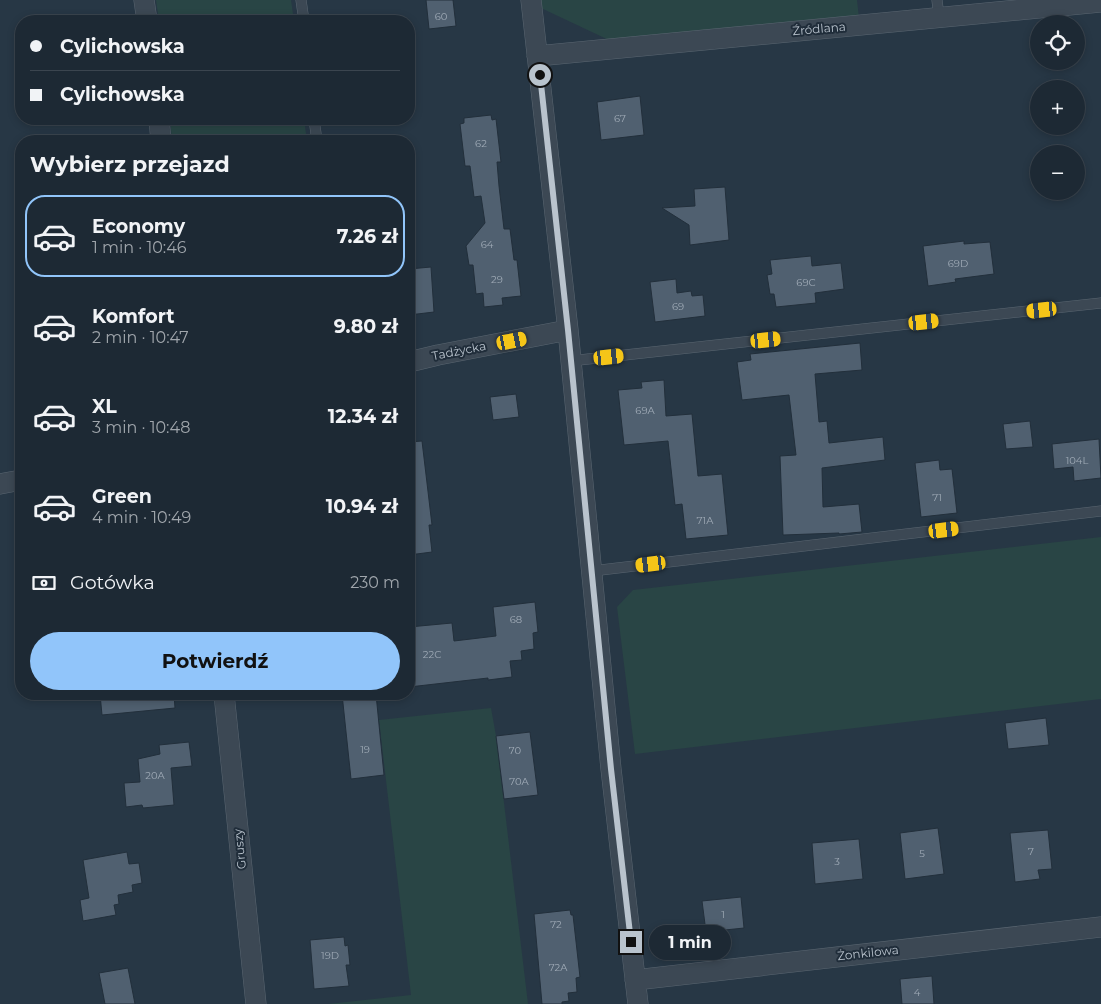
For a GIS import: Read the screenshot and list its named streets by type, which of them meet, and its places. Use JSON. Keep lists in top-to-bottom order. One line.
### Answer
{"streets":{"street":["Źródlana","Tadżycka","Gruszy","Żonkilowa"]},"house_numbers":["60","67","62","64","69D","29","69C","69","69A","104L","71","71A","68","22C","19","70","20A","70A","7","5","3","1","72","19D","72A","4"],"page":{"map_buttons":["+","−"],"banner":["Cylichowska","Cylichowska"],"heading":"Wybierz przejazd","list":[{"name":"Economy","note":"1 min · 10:46","value":"7.26 zł"},{"name":"Komfort","note":"2 min · 10:47","value":"9.80 zł"},{"name":"XL","note":"3 min · 10:48","value":"12.34 zł"},{"name":"Green","note":"4 min · 10:49","value":"10.94 zł"}],"pay":["Gotówka","230 m"],"buttons":"Potwierdź","bubble":"1 min"}}
